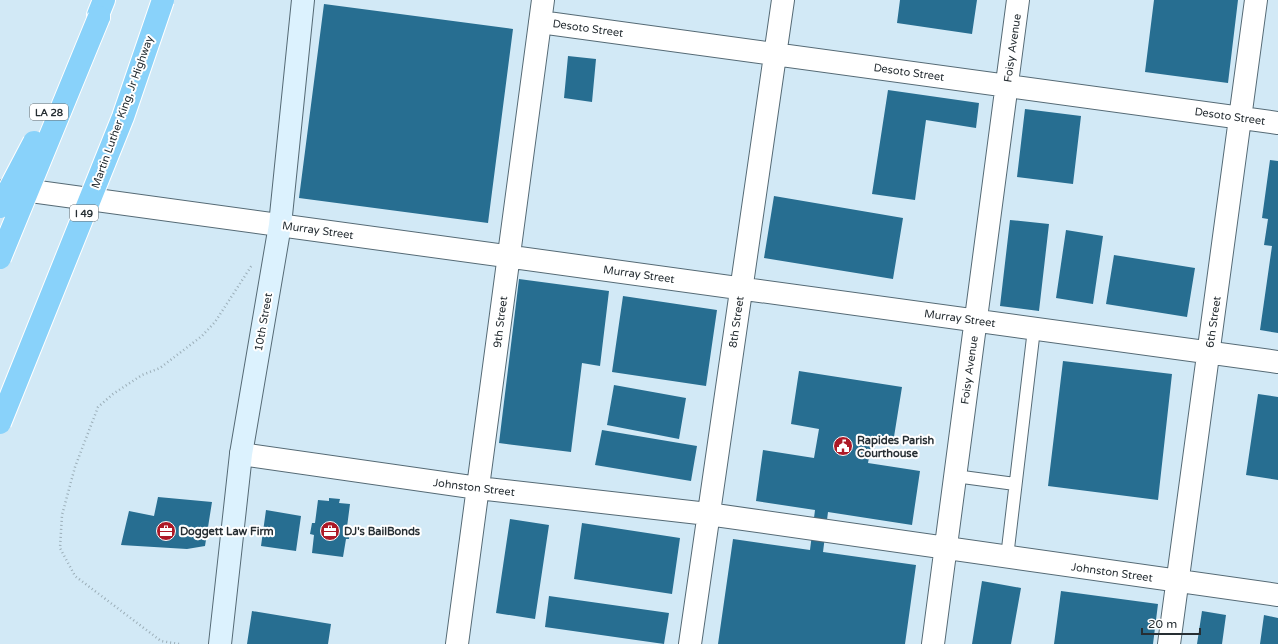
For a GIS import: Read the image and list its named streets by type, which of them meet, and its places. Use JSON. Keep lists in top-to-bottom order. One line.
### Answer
{"streets":{"highway":["LA 28","Martin Luther King, Jr Highway","I 49"],"main road":["10th Street"],"street":["Desoto Street","Foisy Avenue","Murray Street","9th Street","8th Street","6th Street","Johnston Street"]},"crossings":[["Desoto Street","Foisy Avenue"],["Desoto Street","9th Street"],["Desoto Street","8th Street"],["Desoto Street","6th Street"],["Foisy Avenue","Murray Street"],["Foisy Avenue","Johnston Street"],["Murray Street","10th Street"],["Murray Street","9th Street"],["Murray Street","8th Street"],["Murray Street","6th Street"],["10th Street","Johnston Street"],["9th Street","Johnston Street"],["8th Street","Johnston Street"],["6th Street","Johnston Street"]],"places":{"public building":["Rapides Parish Courthouse"],"office":["Doggett Law Firm","DJ's BailBonds"]},"scale_bar":"20 m"}
